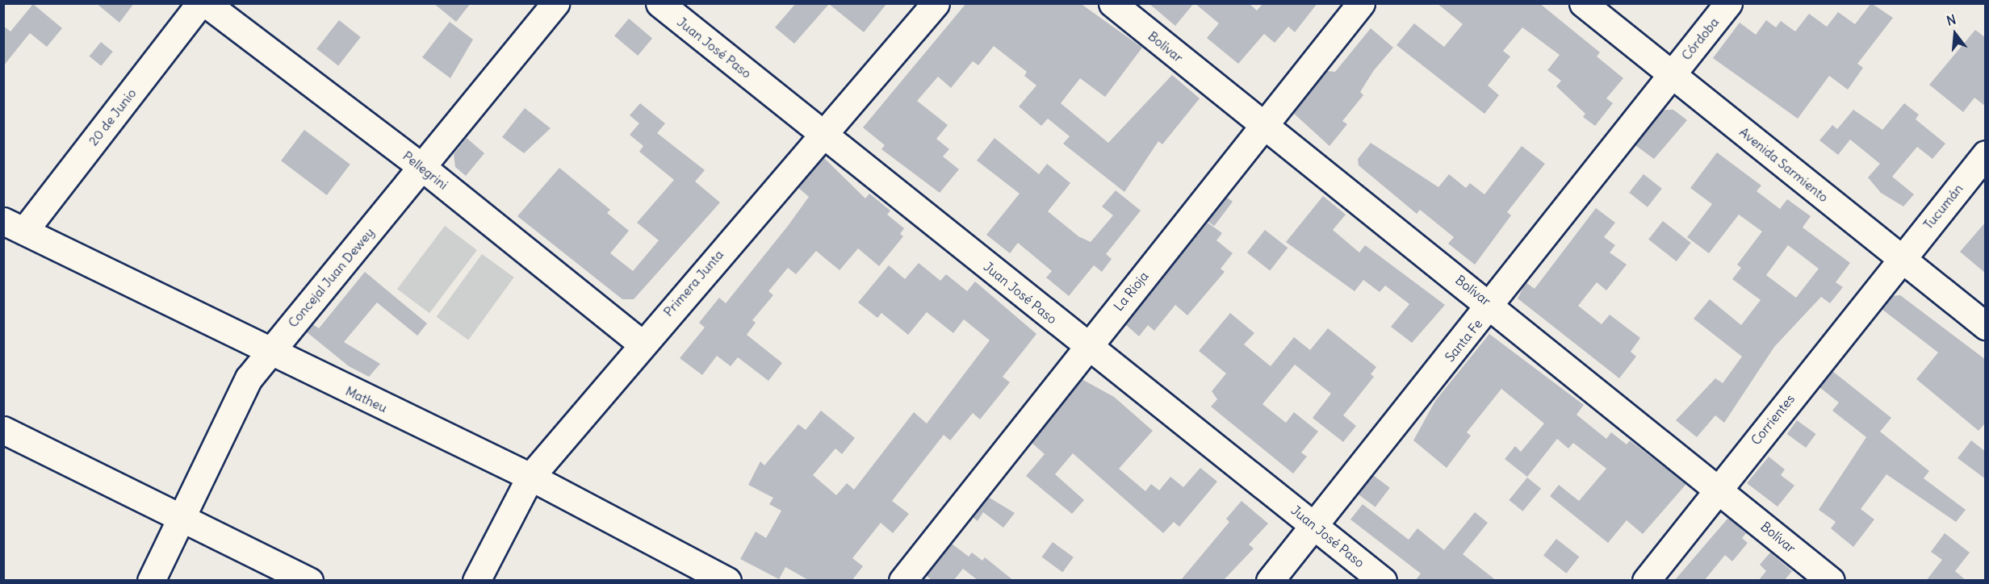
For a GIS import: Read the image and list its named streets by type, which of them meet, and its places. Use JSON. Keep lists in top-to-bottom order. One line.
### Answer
{"streets":{"street":["Córdoba","Bolívar","Juan José Paso","20 de Junio","Avenida Sarmiento","Pellegrini","Tucumán","Concejal Juan Dewey","Primera Junta","La Rioja","Santa Fe","Matheu","Corrientes"]},"crossings":[["Córdoba","Avenida Sarmiento"],["Córdoba","Santa Fe"],["Bolívar","La Rioja"],["Bolívar","Santa Fe"],["Bolívar","Corrientes"],["Juan José Paso","Primera Junta"],["Juan José Paso","La Rioja"],["Juan José Paso","Santa Fe"],["20 de Junio","Matheu"],["Avenida Sarmiento","Tucumán"],["Avenida Sarmiento","Santa Fe"],["Avenida Sarmiento","Corrientes"],["Pellegrini","Concejal Juan Dewey"],["Pellegrini","Primera Junta"],["Tucumán","Corrientes"],["Concejal Juan Dewey","Matheu"],["Primera Junta","Matheu"]],"north":"top"}
